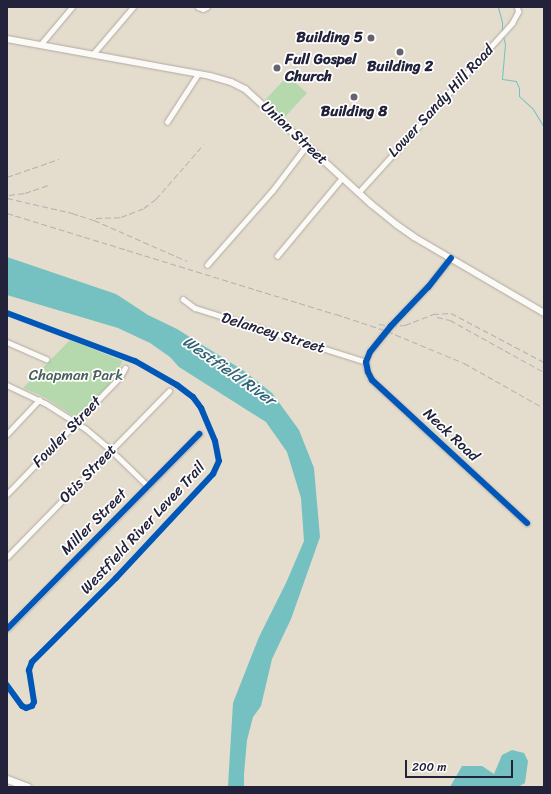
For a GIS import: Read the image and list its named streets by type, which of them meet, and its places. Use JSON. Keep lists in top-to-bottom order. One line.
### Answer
{"streets":{"main road":["Union Street"],"street":["Lower Sandy Hill Road","Delancey Street","Fowler Street","Neck Road","Otis Street","Miller Street"],"cycle path":["Westfield River Levee Trail"]},"crossings":[["Lower Sandy Hill Road","Union Street"],["Delancey Street","Neck Road"]],"water":["Westfield River"],"parks":["Chapman Park"],"places":["Building 5","Building 2","Full Gospel Church","Building 8"],"scale_bar":"200 m"}
